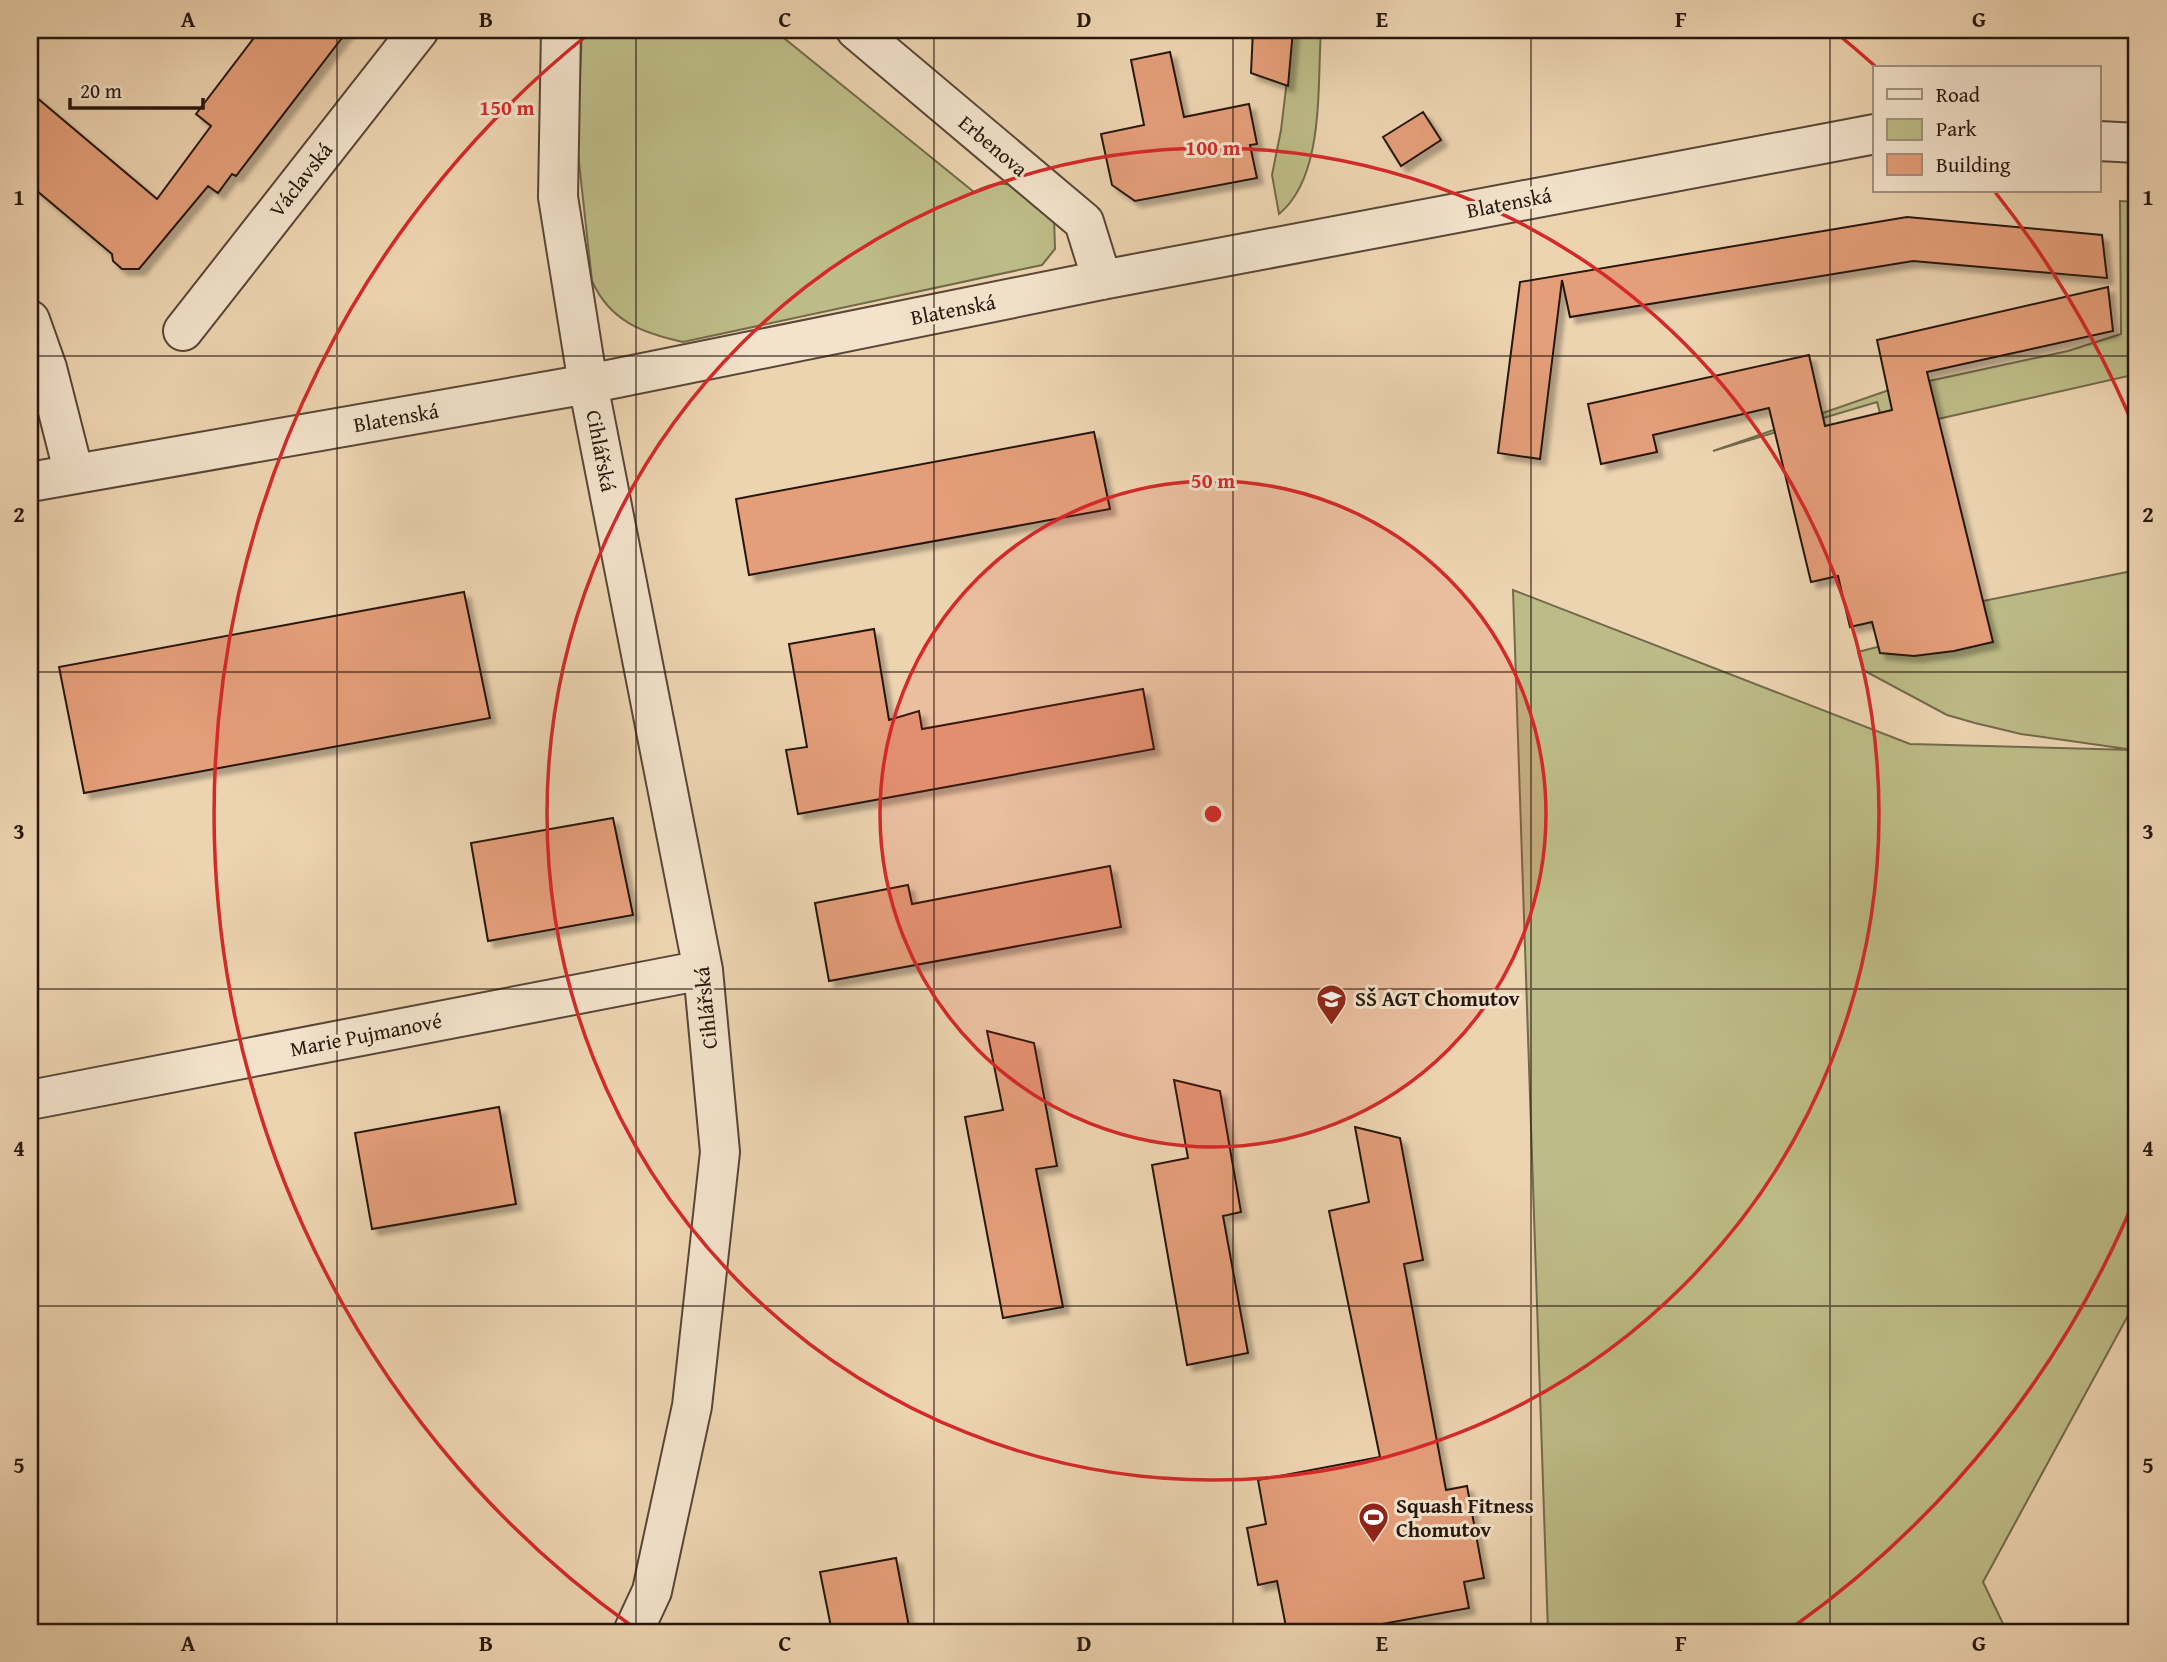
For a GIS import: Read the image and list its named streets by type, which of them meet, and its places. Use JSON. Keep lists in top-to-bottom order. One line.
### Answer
{"streets":{"street":["Erbenova","Václavská","Blatenská","Cihlářská","Marie Pujmanové"]},"crossings":[["Erbenova","Blatenská"],["Blatenská","Cihlářská"],["Cihlářská","Marie Pujmanové"]],"places":{"school or university":["SŠ AGT Chomutov"],"sports":["Squash Fitness Chomutov"]},"legend":["Road","Park","Building"],"scale_bar":"20 m","grid":{"columns":["A","B","C","D","E","F","G"],"rows":["1","2","3","4","5"]},"rings":["150 m","100 m","50 m"]}
